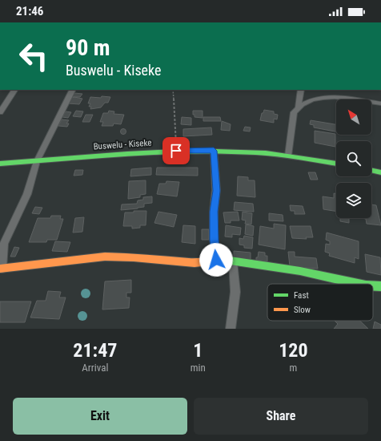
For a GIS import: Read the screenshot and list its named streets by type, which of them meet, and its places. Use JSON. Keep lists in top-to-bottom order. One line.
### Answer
{"streets":{"main road":["Buswelu - Kiseke"]},"legend":["Fast","Slow"],"north":"top left","page":{"status":"21:46","turn":["90 m","Buswelu - Kiseke"],"eta":["21:47","Arrival","1","min","120","m"],"buttons":["Exit","Share"]}}
